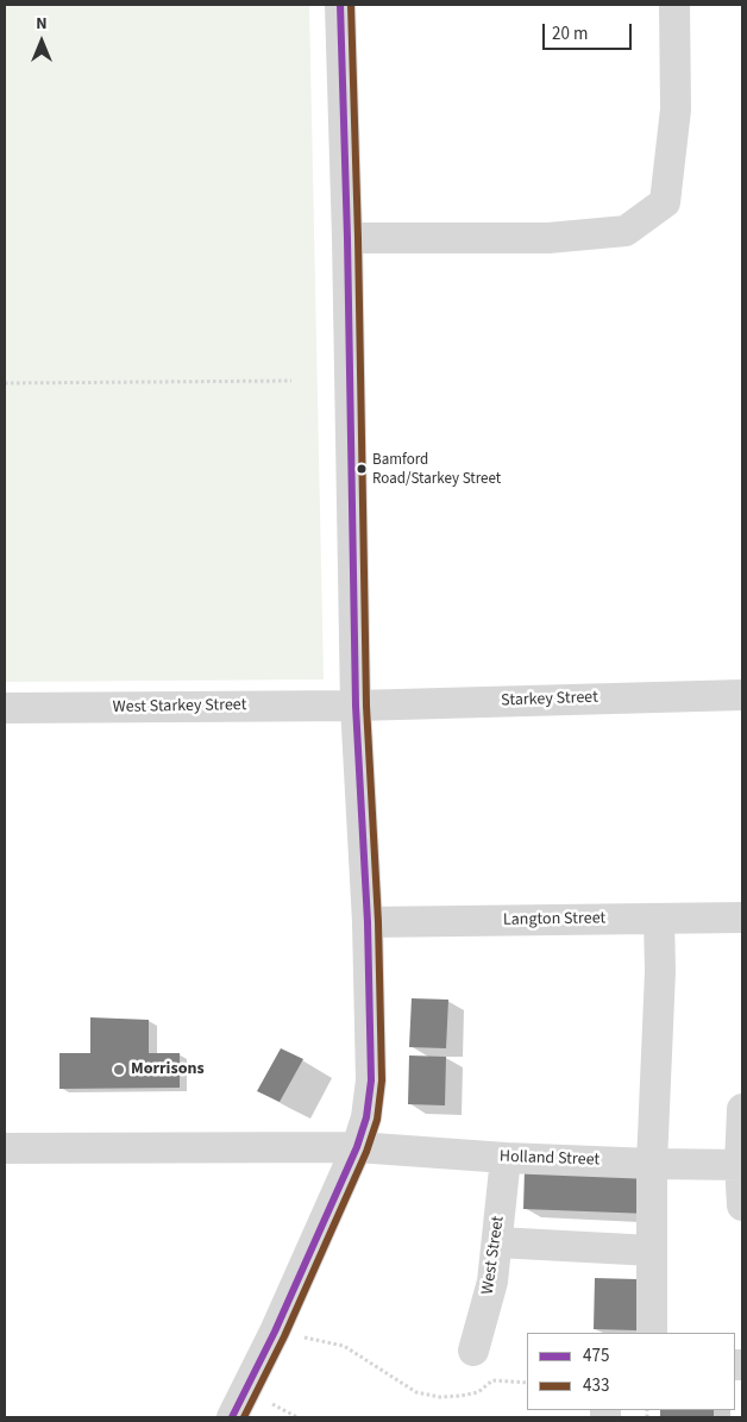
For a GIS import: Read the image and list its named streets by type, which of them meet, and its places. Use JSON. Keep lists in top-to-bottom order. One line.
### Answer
{"streets":{"street":["Starkey Street","West Starkey Street","Langton Street","Holland Street","West Street"]},"crossings":[["Starkey Street","West Starkey Street"],["Holland Street","West Street"]],"places":["Bamford Road/Starkey Street","Morrisons"],"lines":["transit line 475","transit line 433"],"legend":["475","433"],"scale_bar":"20 m","north":"top"}
